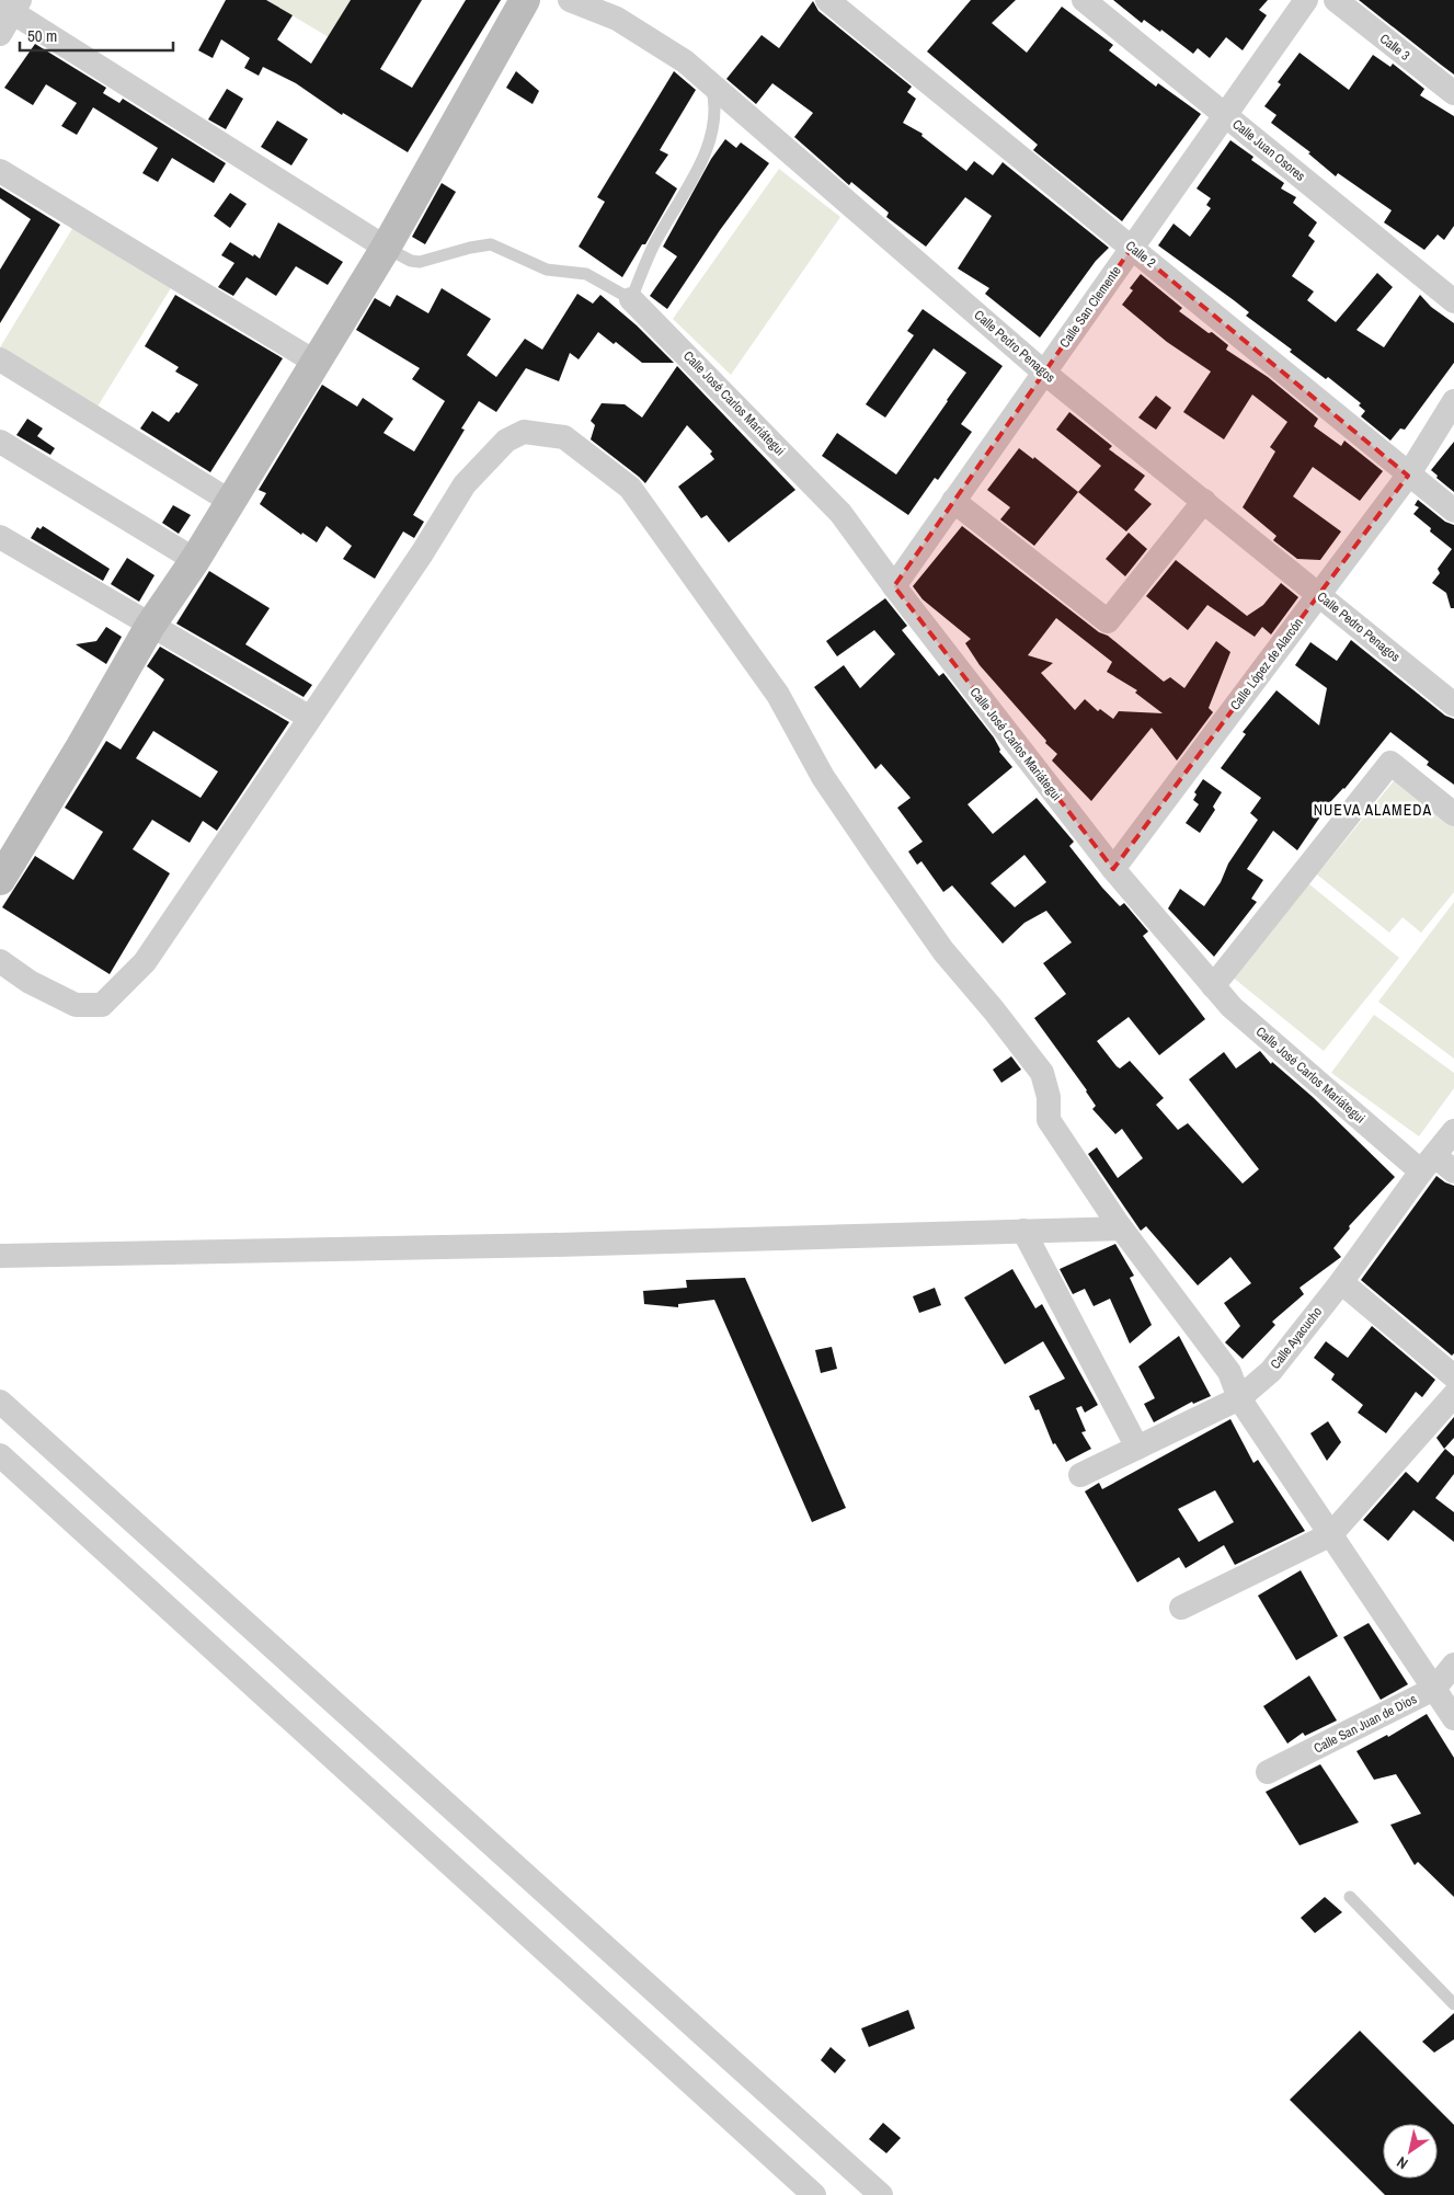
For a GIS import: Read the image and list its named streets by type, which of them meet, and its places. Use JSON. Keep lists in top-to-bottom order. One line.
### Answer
{"streets":{"street":["Calle 3","Calle Juan Osores","Calle 2","Calle San Clemente","Calle Pedro Penagos","Calle José Carlos Mariátegui","Calle López de Alarcón","Calle Ayacucho","Calle San Juan de Dios"]},"crossings":[["Calle Juan Osores","Calle San Clemente"],["Calle 2","Calle San Clemente"],["Calle 2","Calle López de Alarcón"],["Calle San Clemente","Calle Pedro Penagos"],["Calle San Clemente","Calle José Carlos Mariátegui"],["Calle Pedro Penagos","Calle López de Alarcón"],["Calle José Carlos Mariátegui","Calle López de Alarcón"],["Calle José Carlos Mariátegui","Calle Ayacucho"]],"districts":["NUEVA ALAMEDA"],"scale_bar":"50 m","north":"bottom left"}
